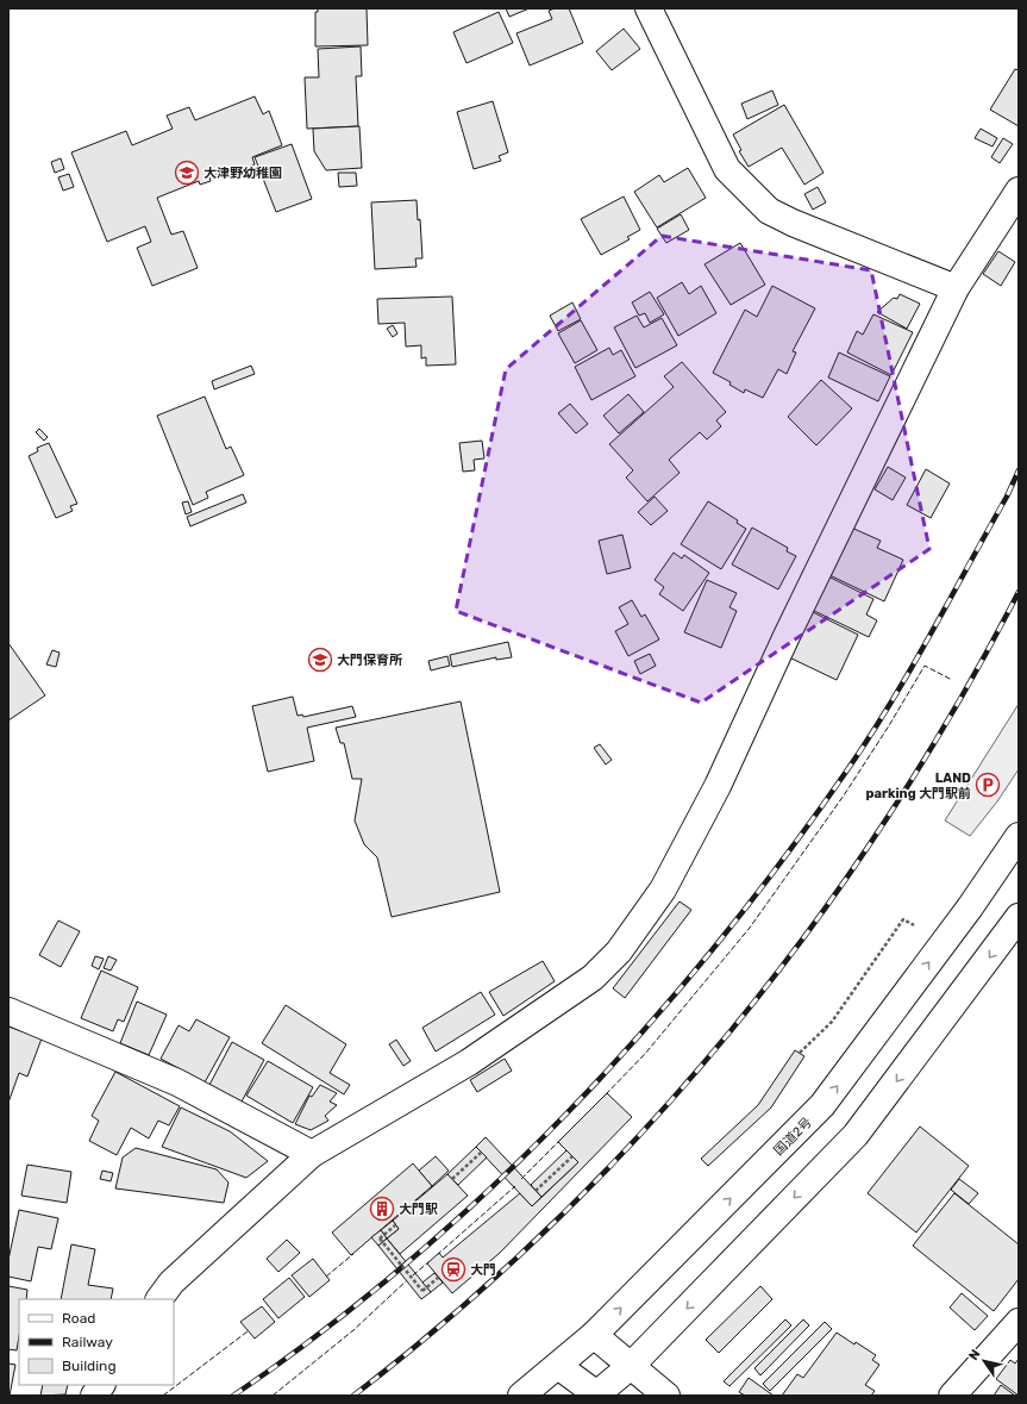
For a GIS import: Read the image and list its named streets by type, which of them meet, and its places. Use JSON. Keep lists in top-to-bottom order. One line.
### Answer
{"streets":{"main road":["国道2号"]},"places":{"school or university":["大津野幼稚園","大門保育所"],"parking":["LAND parking 大門駅前"],"building":["大門駅"],"station":["大門"]},"legend":["Road","Railway","Building"],"north":"top left"}
